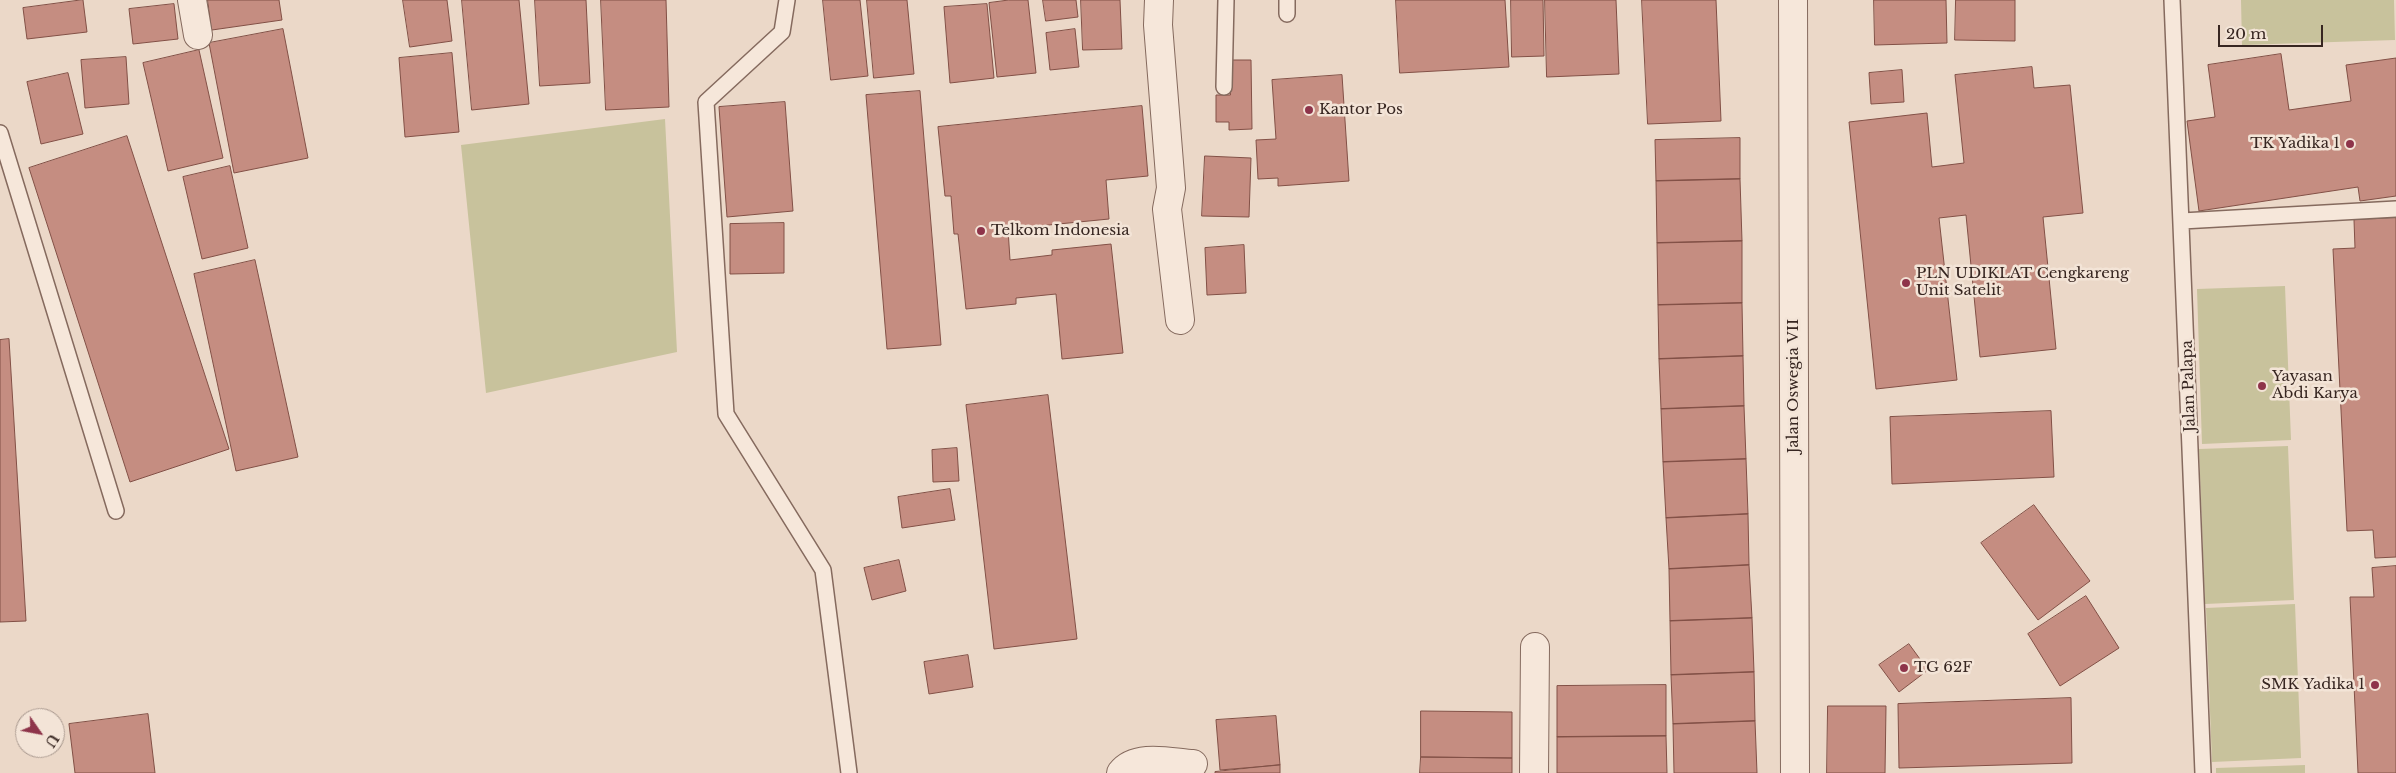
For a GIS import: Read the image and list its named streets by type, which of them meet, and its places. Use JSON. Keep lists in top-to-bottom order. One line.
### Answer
{"streets":{"street":["Jalan Oswegia VII"],"lane":["Jalan Palapa"]},"places":["Kantor Pos","TK Yadika 1","Telkom Indonesia","PLN UDIKLAT Cengkareng Unit Satelit","Yayasan Abdi Karya","TG 62F","SMK Yadika 1"],"scale_bar":"20 m","north":"bottom right"}
